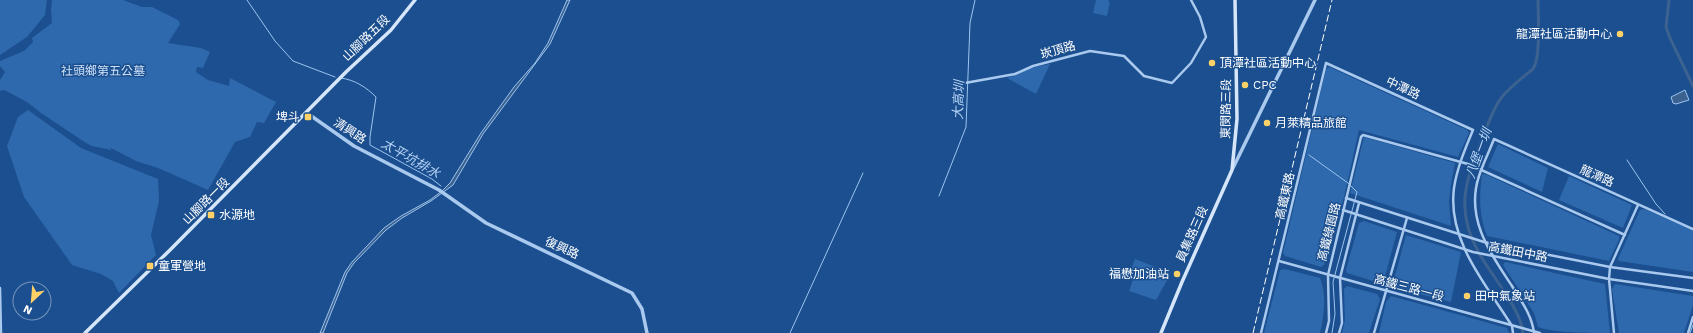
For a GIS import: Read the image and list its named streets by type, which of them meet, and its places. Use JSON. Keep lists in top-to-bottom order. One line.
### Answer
{"streets":{"main road":["山腳路五段","東閔路三段","山腳路一段","員集路三段"],"street":["崁頂路","中潭路","清興路","龍潭路","高鐵東路","高鐵綠園路","復興路","高鐵田中路","高鐵三路一段"]},"crossings":[["山腳路五段","山腳路一段"],["中潭路","高鐵東路"],["中潭路","高鐵綠園路"],["東閔路三段","員集路三段"],["清興路","山腳路一段"],["清興路","復興路"],["高鐵東路","高鐵三路一段"],["高鐵綠園路","高鐵田中路"],["高鐵綠園路","高鐵三路一段"]],"water":["大高圳","八堡一圳","太平坑排水"],"parks":["社頭鄉第五公墓"],"places":{"other":["龍潭社區活動中心","頂潭社區活動中心","CPC","月萊精品旅館","福懋加油站","田中氣象站"],"transit":["埤斗","水源地","童軍營地"]},"north":"bottom left"}
